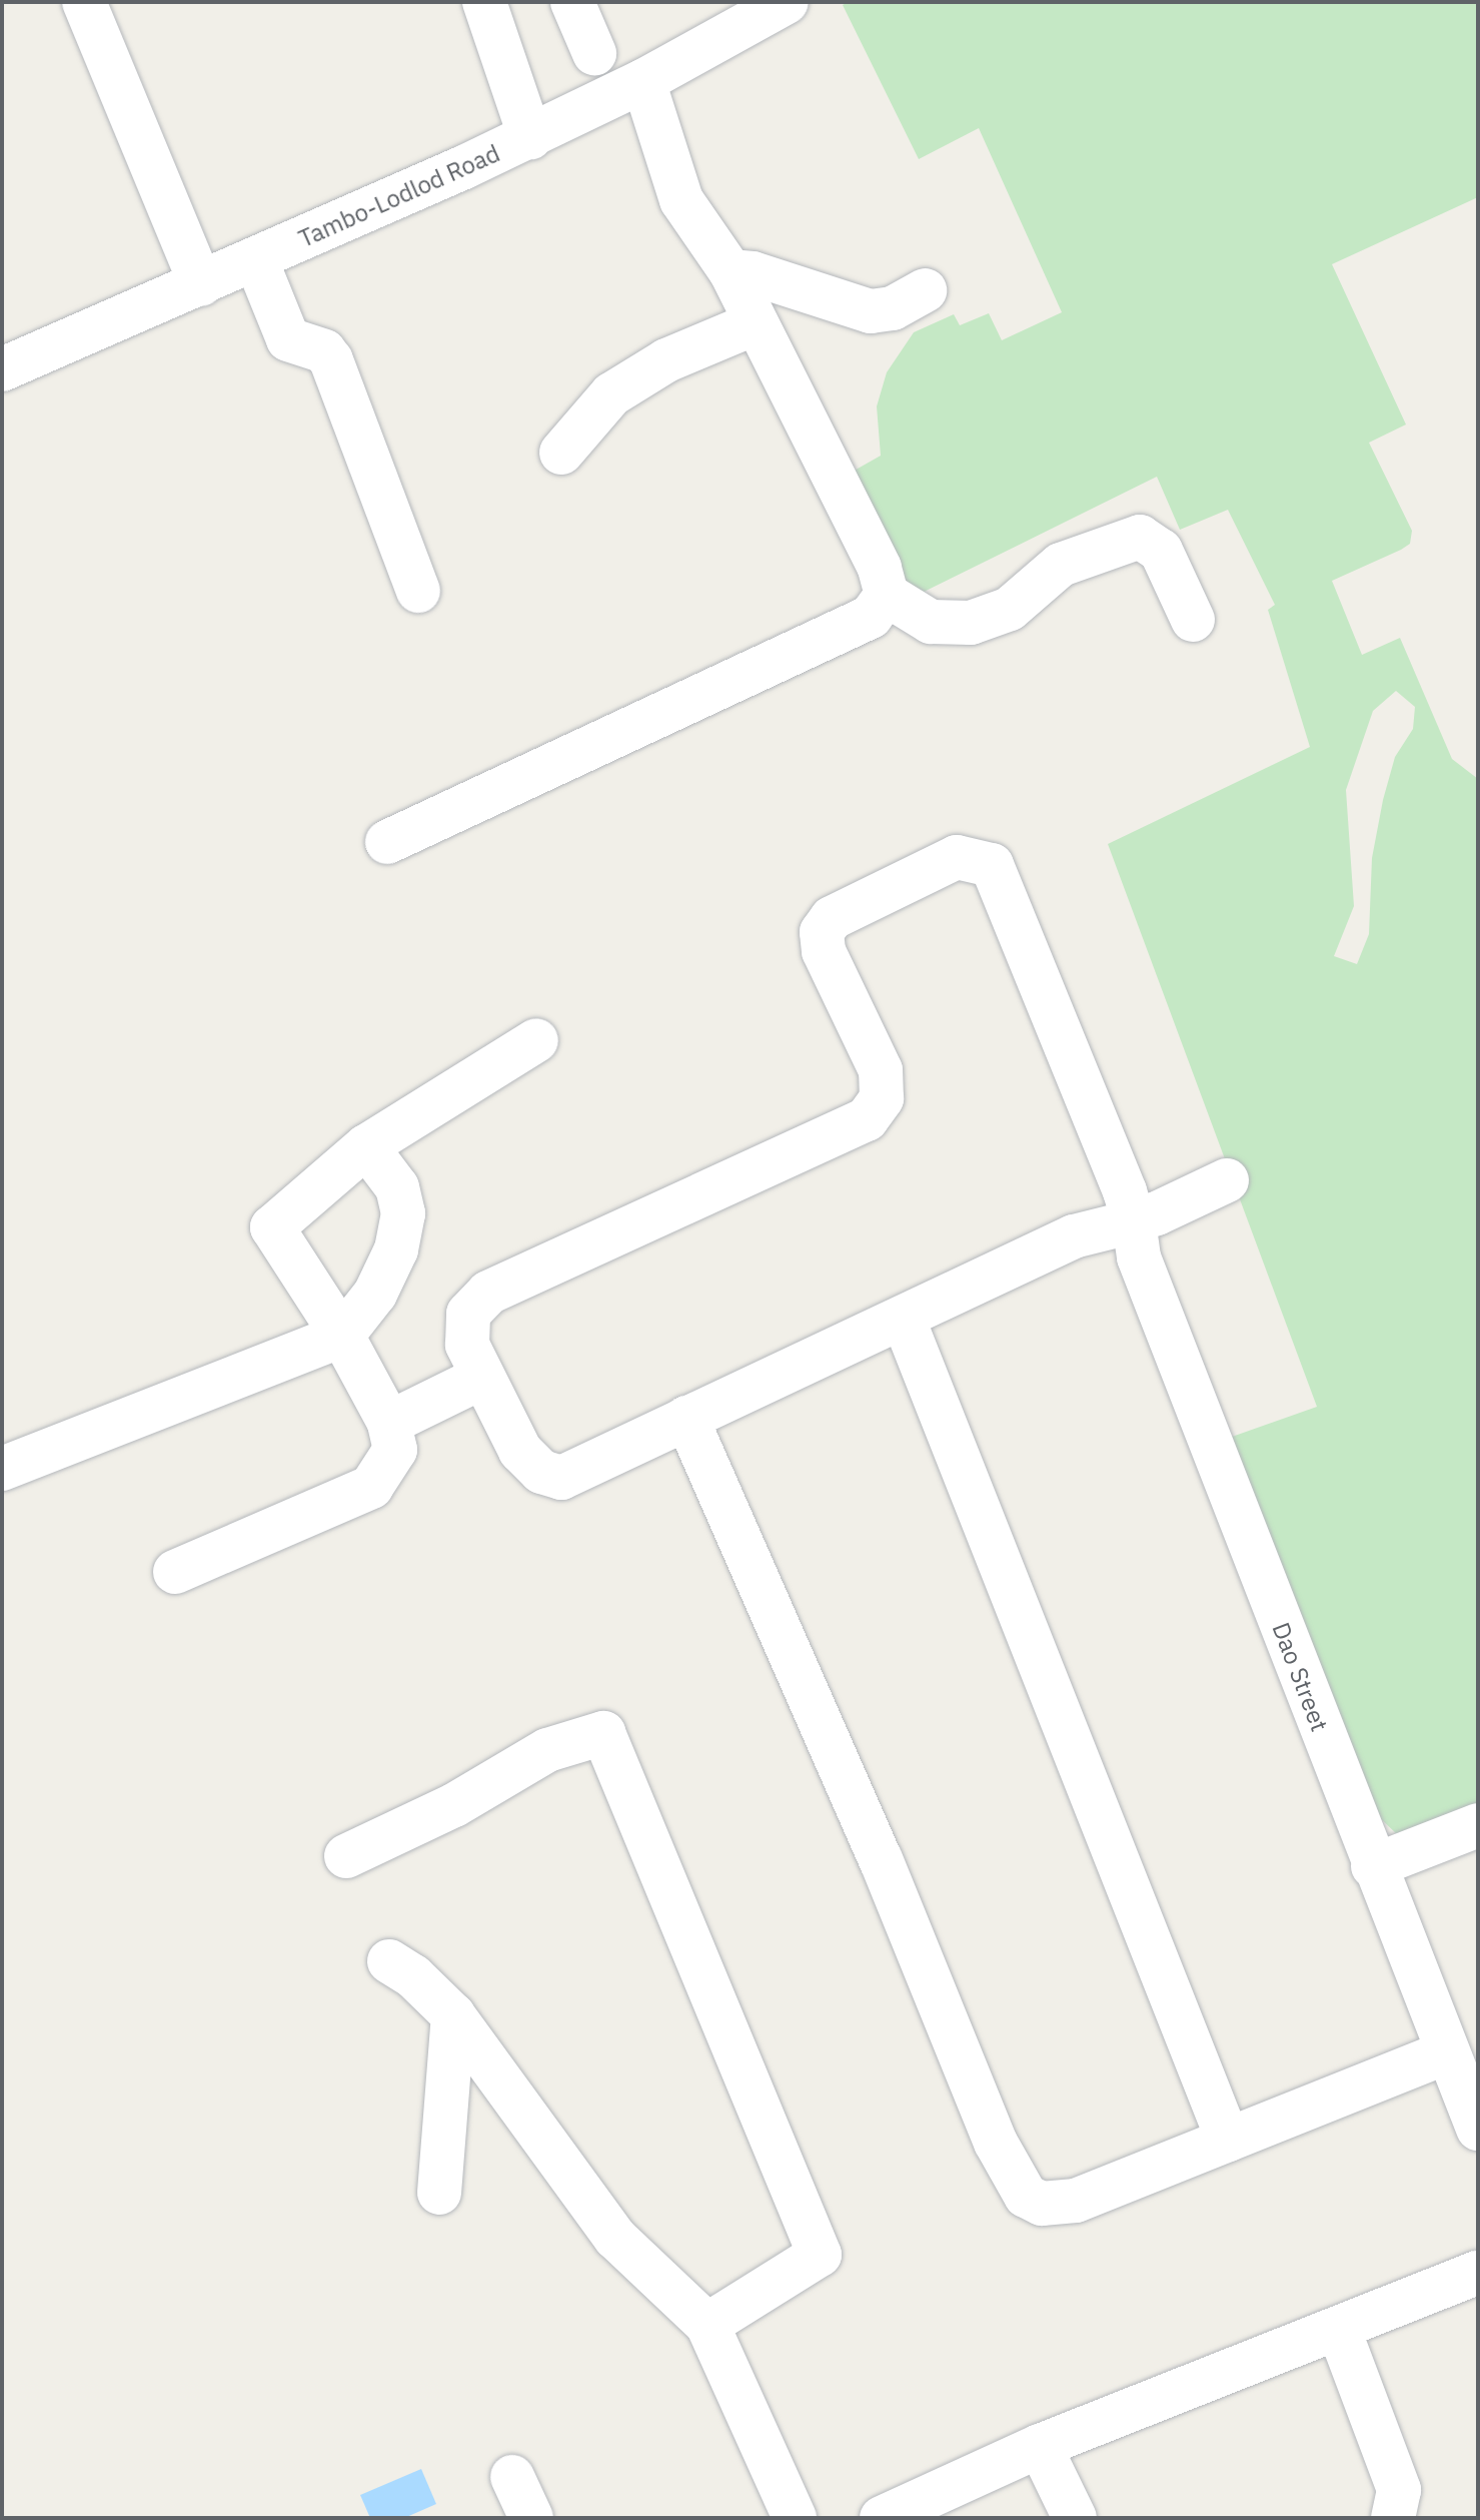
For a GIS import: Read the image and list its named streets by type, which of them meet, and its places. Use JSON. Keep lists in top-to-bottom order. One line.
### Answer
{"streets":{"street":["Tambo-Lodlod Road","Dao Street"]}}
